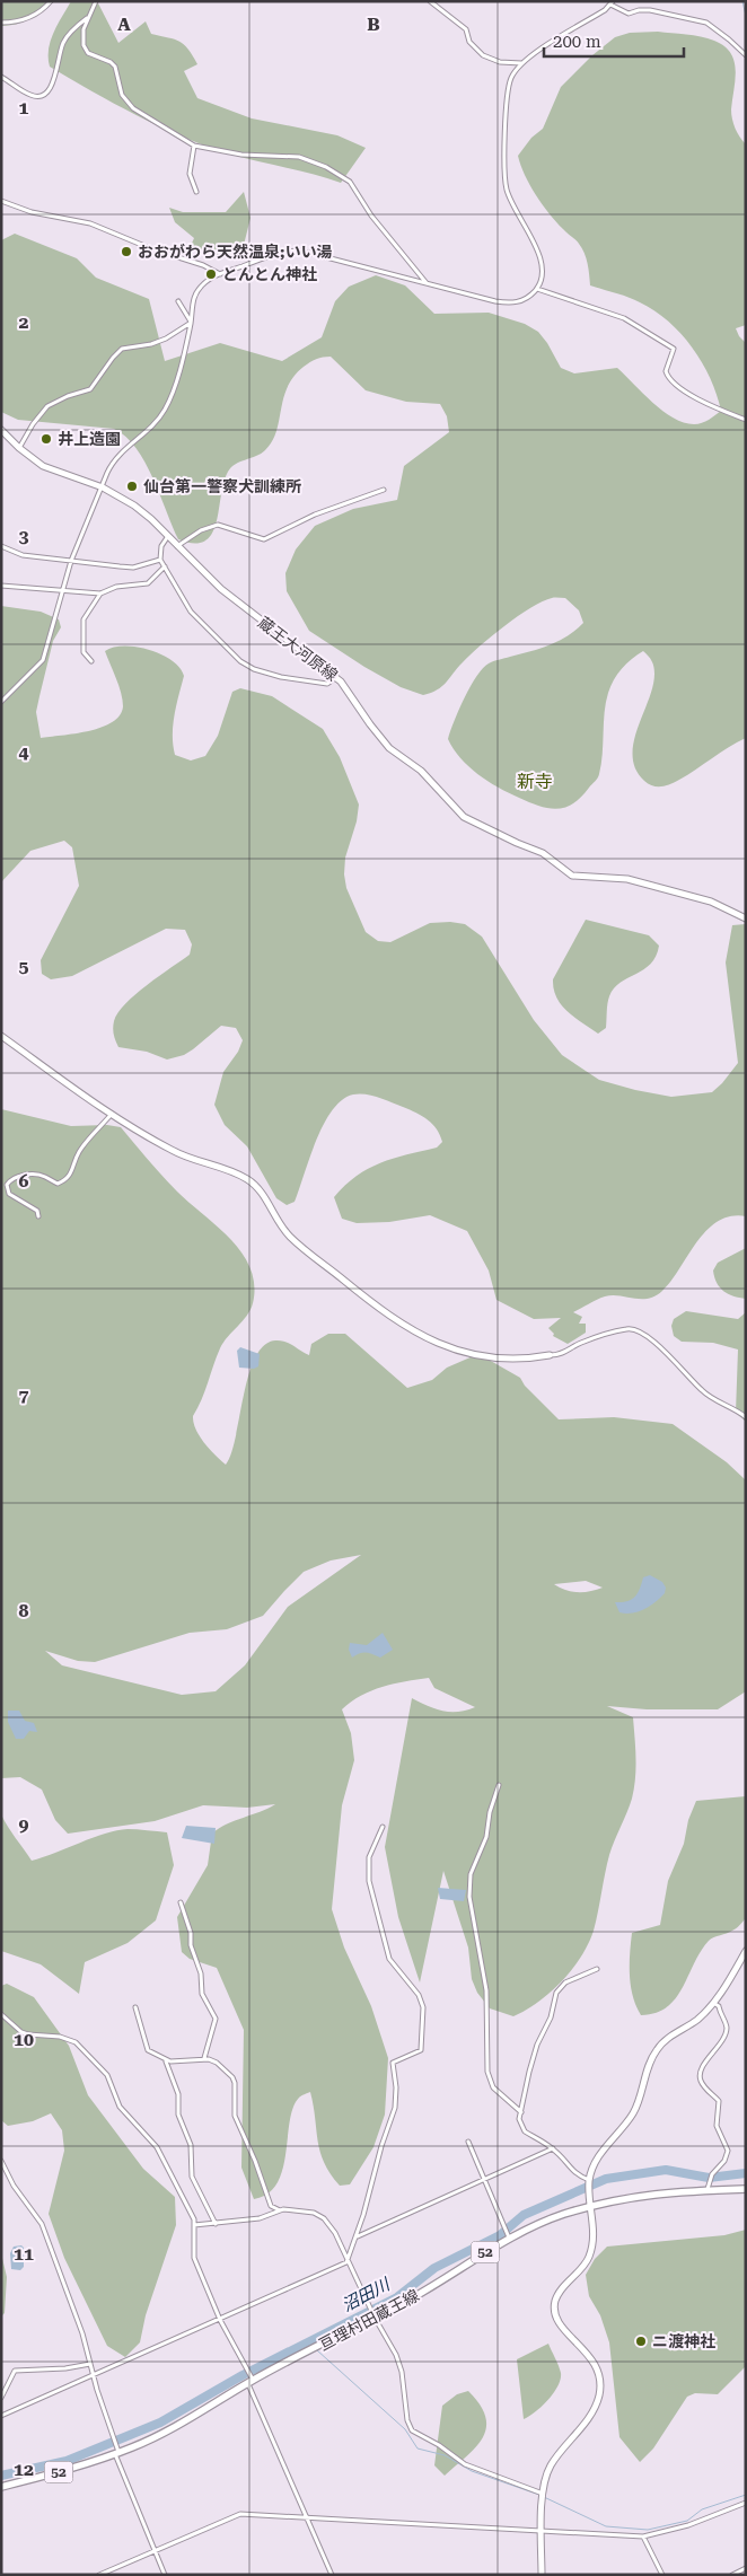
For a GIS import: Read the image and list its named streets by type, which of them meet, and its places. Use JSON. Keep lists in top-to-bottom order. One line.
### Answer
{"streets":{"main road":["52","亘理村田蔵王線"],"street":["蔵王大河原線"]},"districts":["新寺"],"water":["沼田川"],"places":["おおがわら天然温泉;いい湯","とんとん神社","井上造園","仙台第一警察犬訓練所","ニ渡神社"],"scale_bar":"200 m","grid":{"columns":["A","B"],"rows":["1","2","3","4","5","6","7","8","9","10","11","12"]}}
